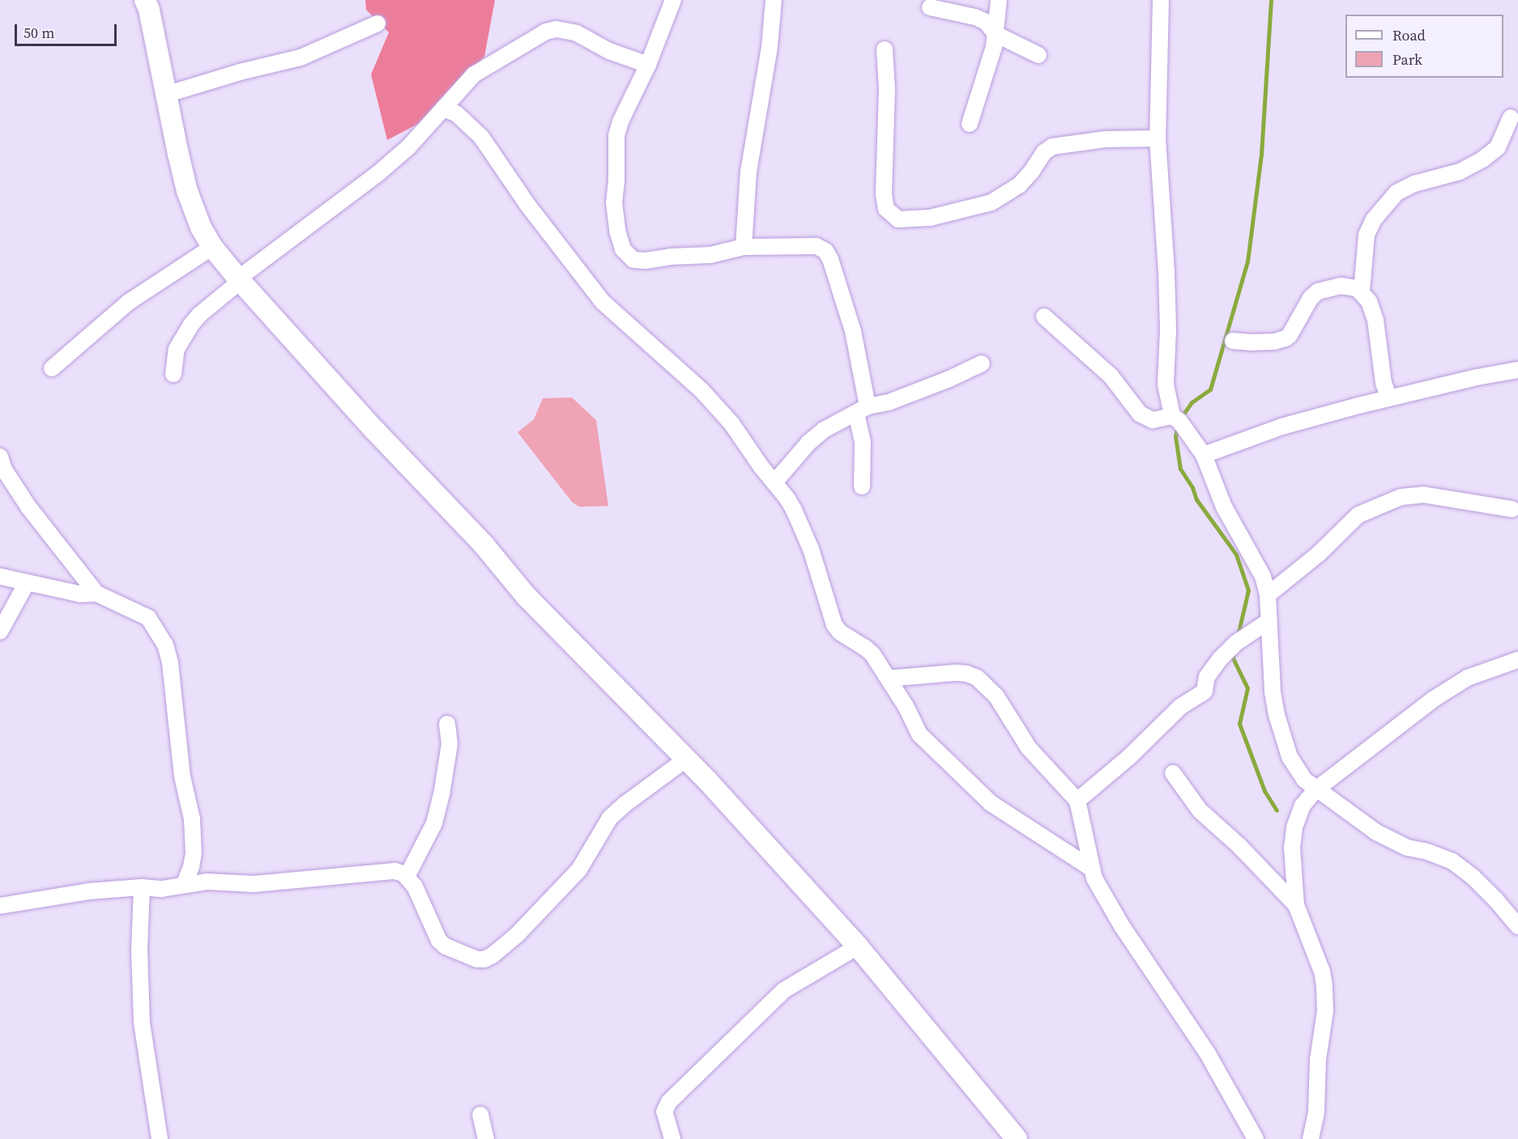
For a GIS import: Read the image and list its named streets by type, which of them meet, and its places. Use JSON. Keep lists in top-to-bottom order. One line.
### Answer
{"legend":["Road","Park"],"scale_bar":"50 m"}
